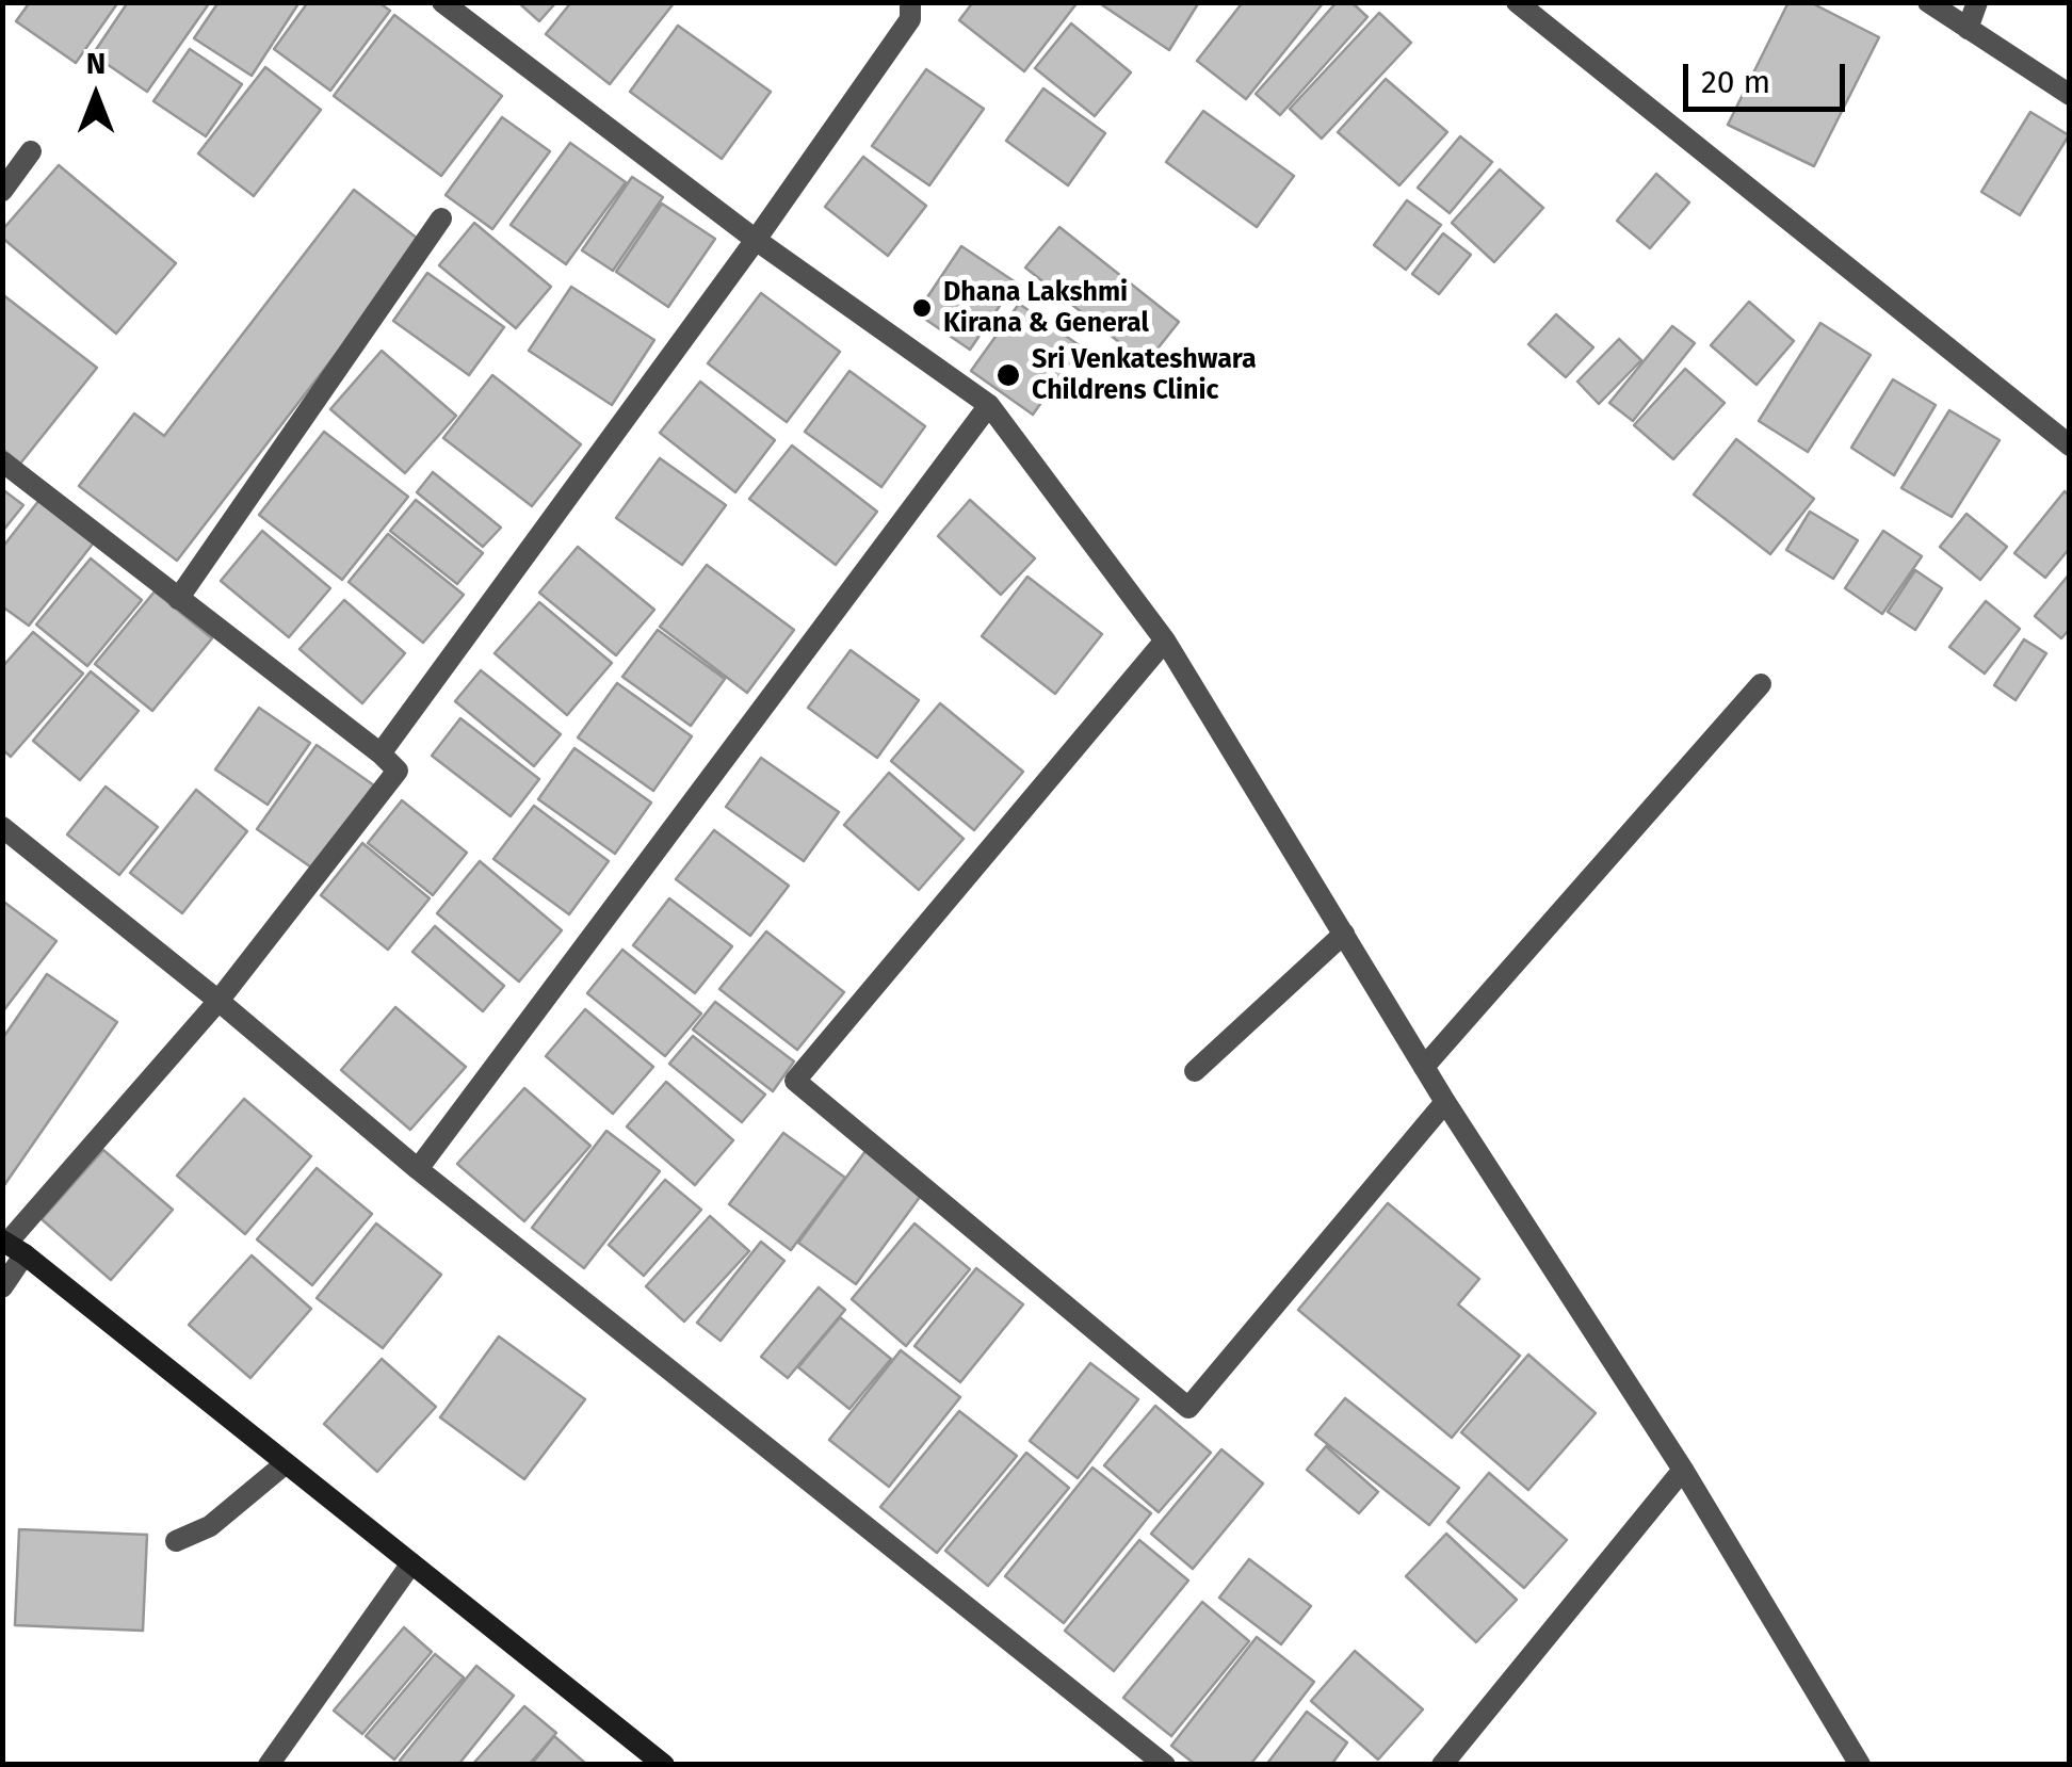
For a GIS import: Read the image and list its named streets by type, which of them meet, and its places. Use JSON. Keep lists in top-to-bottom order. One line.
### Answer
{"places":["Dhana Lakshmi Kirana & General","Sri Venkateshwara Childrens Clinic"],"scale_bar":"20 m","north":"top"}
